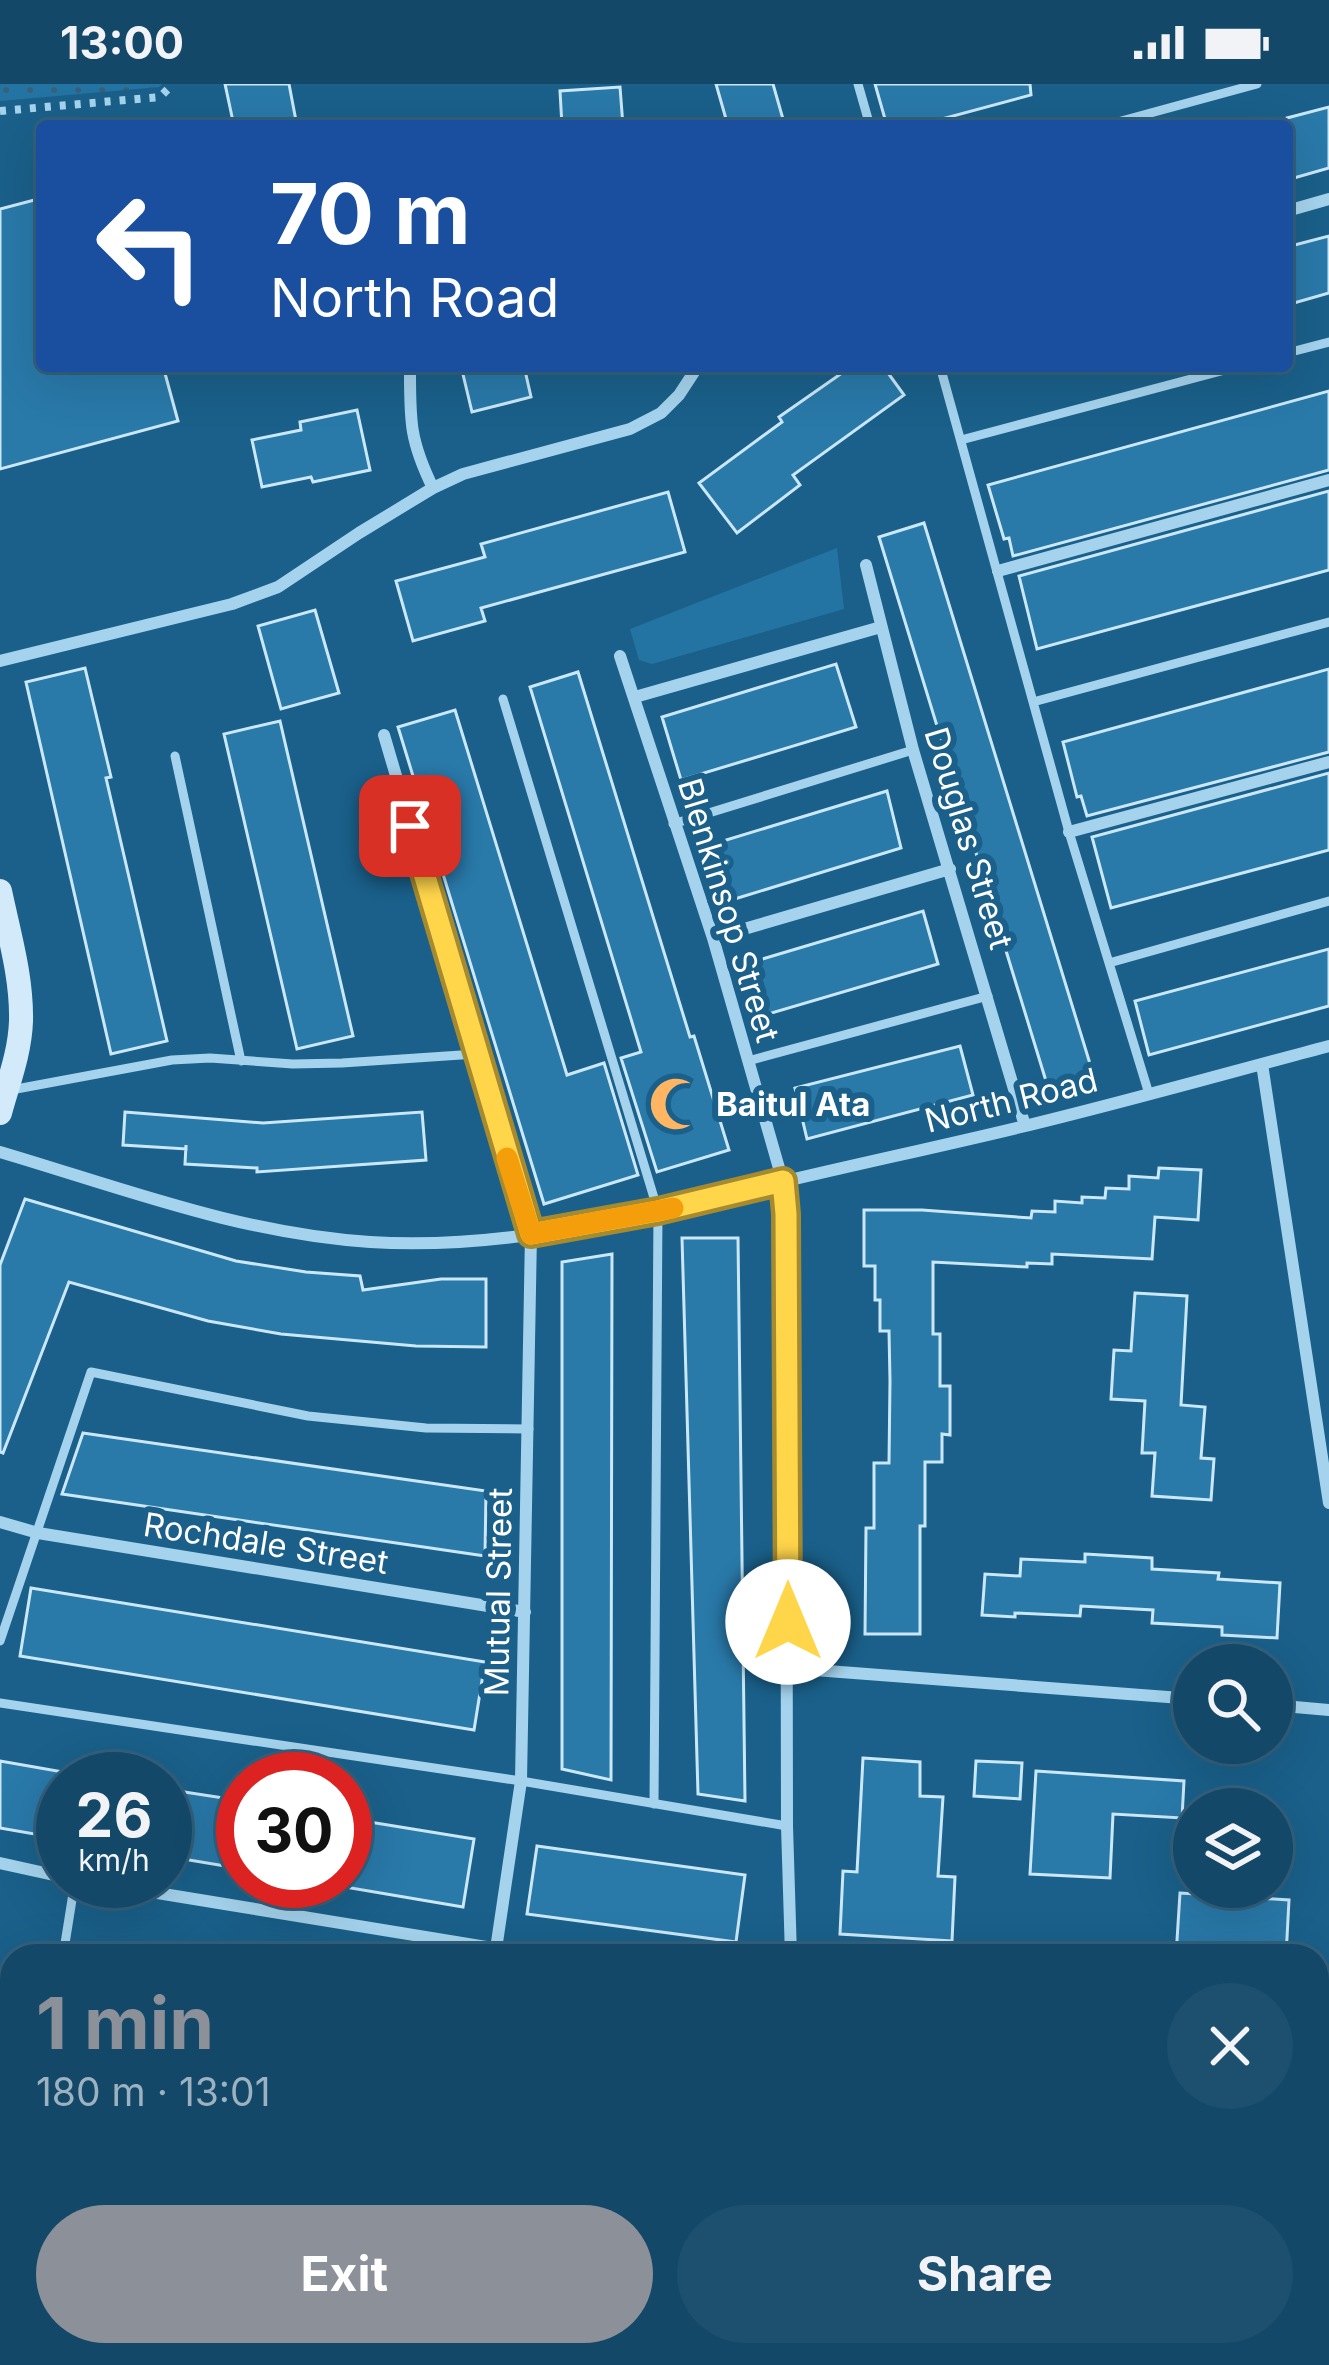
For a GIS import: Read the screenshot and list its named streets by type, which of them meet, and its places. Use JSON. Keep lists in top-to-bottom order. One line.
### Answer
{"streets":{"street":["Douglas Street","Blenkinsop Street","North Road","Rochdale Street","Mutual Street"]},"crossings":[["Douglas Street","North Road"],["Blenkinsop Street","North Road"],["North Road","Mutual Street"],["Rochdale Street","Mutual Street"]],"places":{"mosque":["Baitul Ata"]},"page":{"status":"13:00","turn":["70 m","North Road"],"speed":"26 km/h","limit":"30","heading":["1 min","180 m · 13:01"],"buttons":["Exit","Share"]}}
